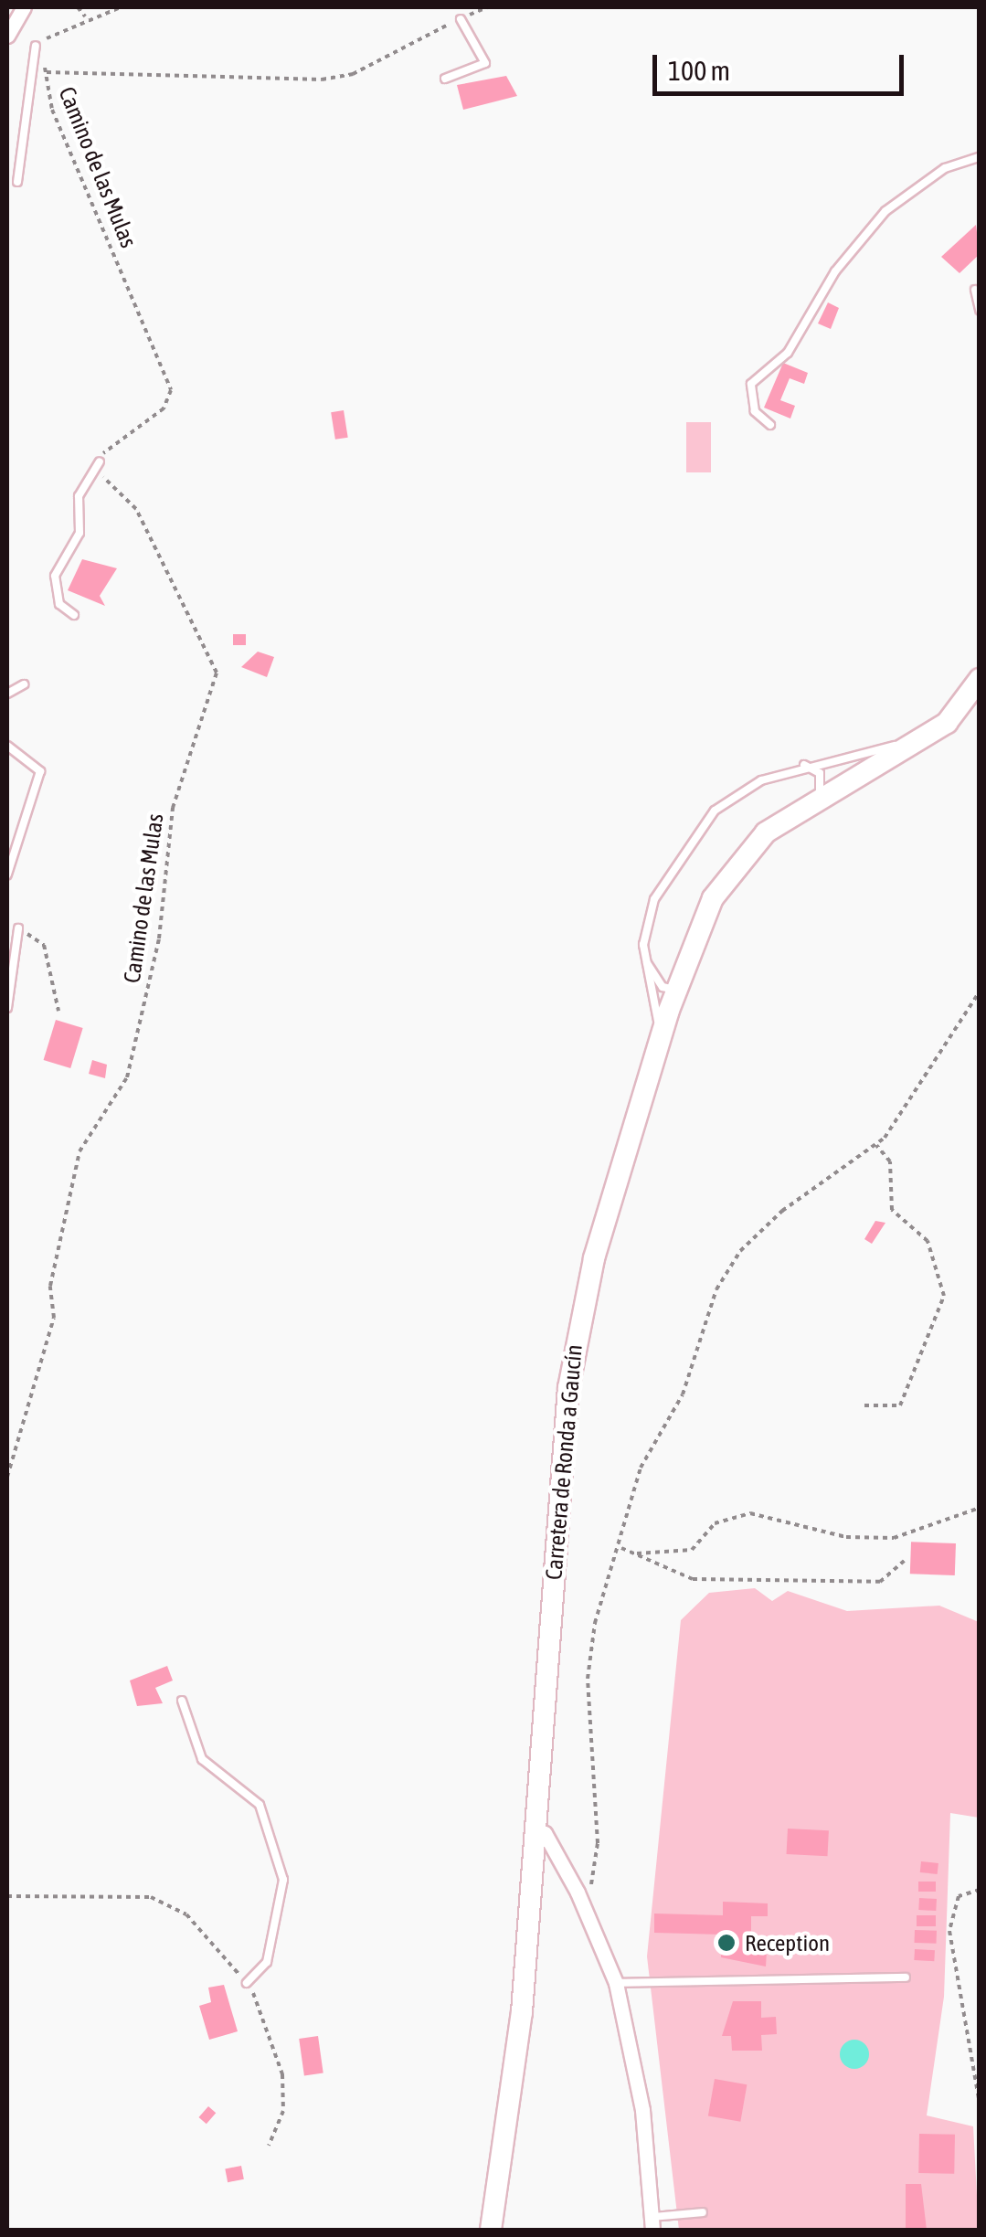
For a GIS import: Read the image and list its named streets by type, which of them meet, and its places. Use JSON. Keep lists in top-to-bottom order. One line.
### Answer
{"streets":{"main road":["Carretera de Ronda a Gaucín"],"path":["Camino de las Mulas"]},"places":["Reception"],"scale_bar":"100 m"}
